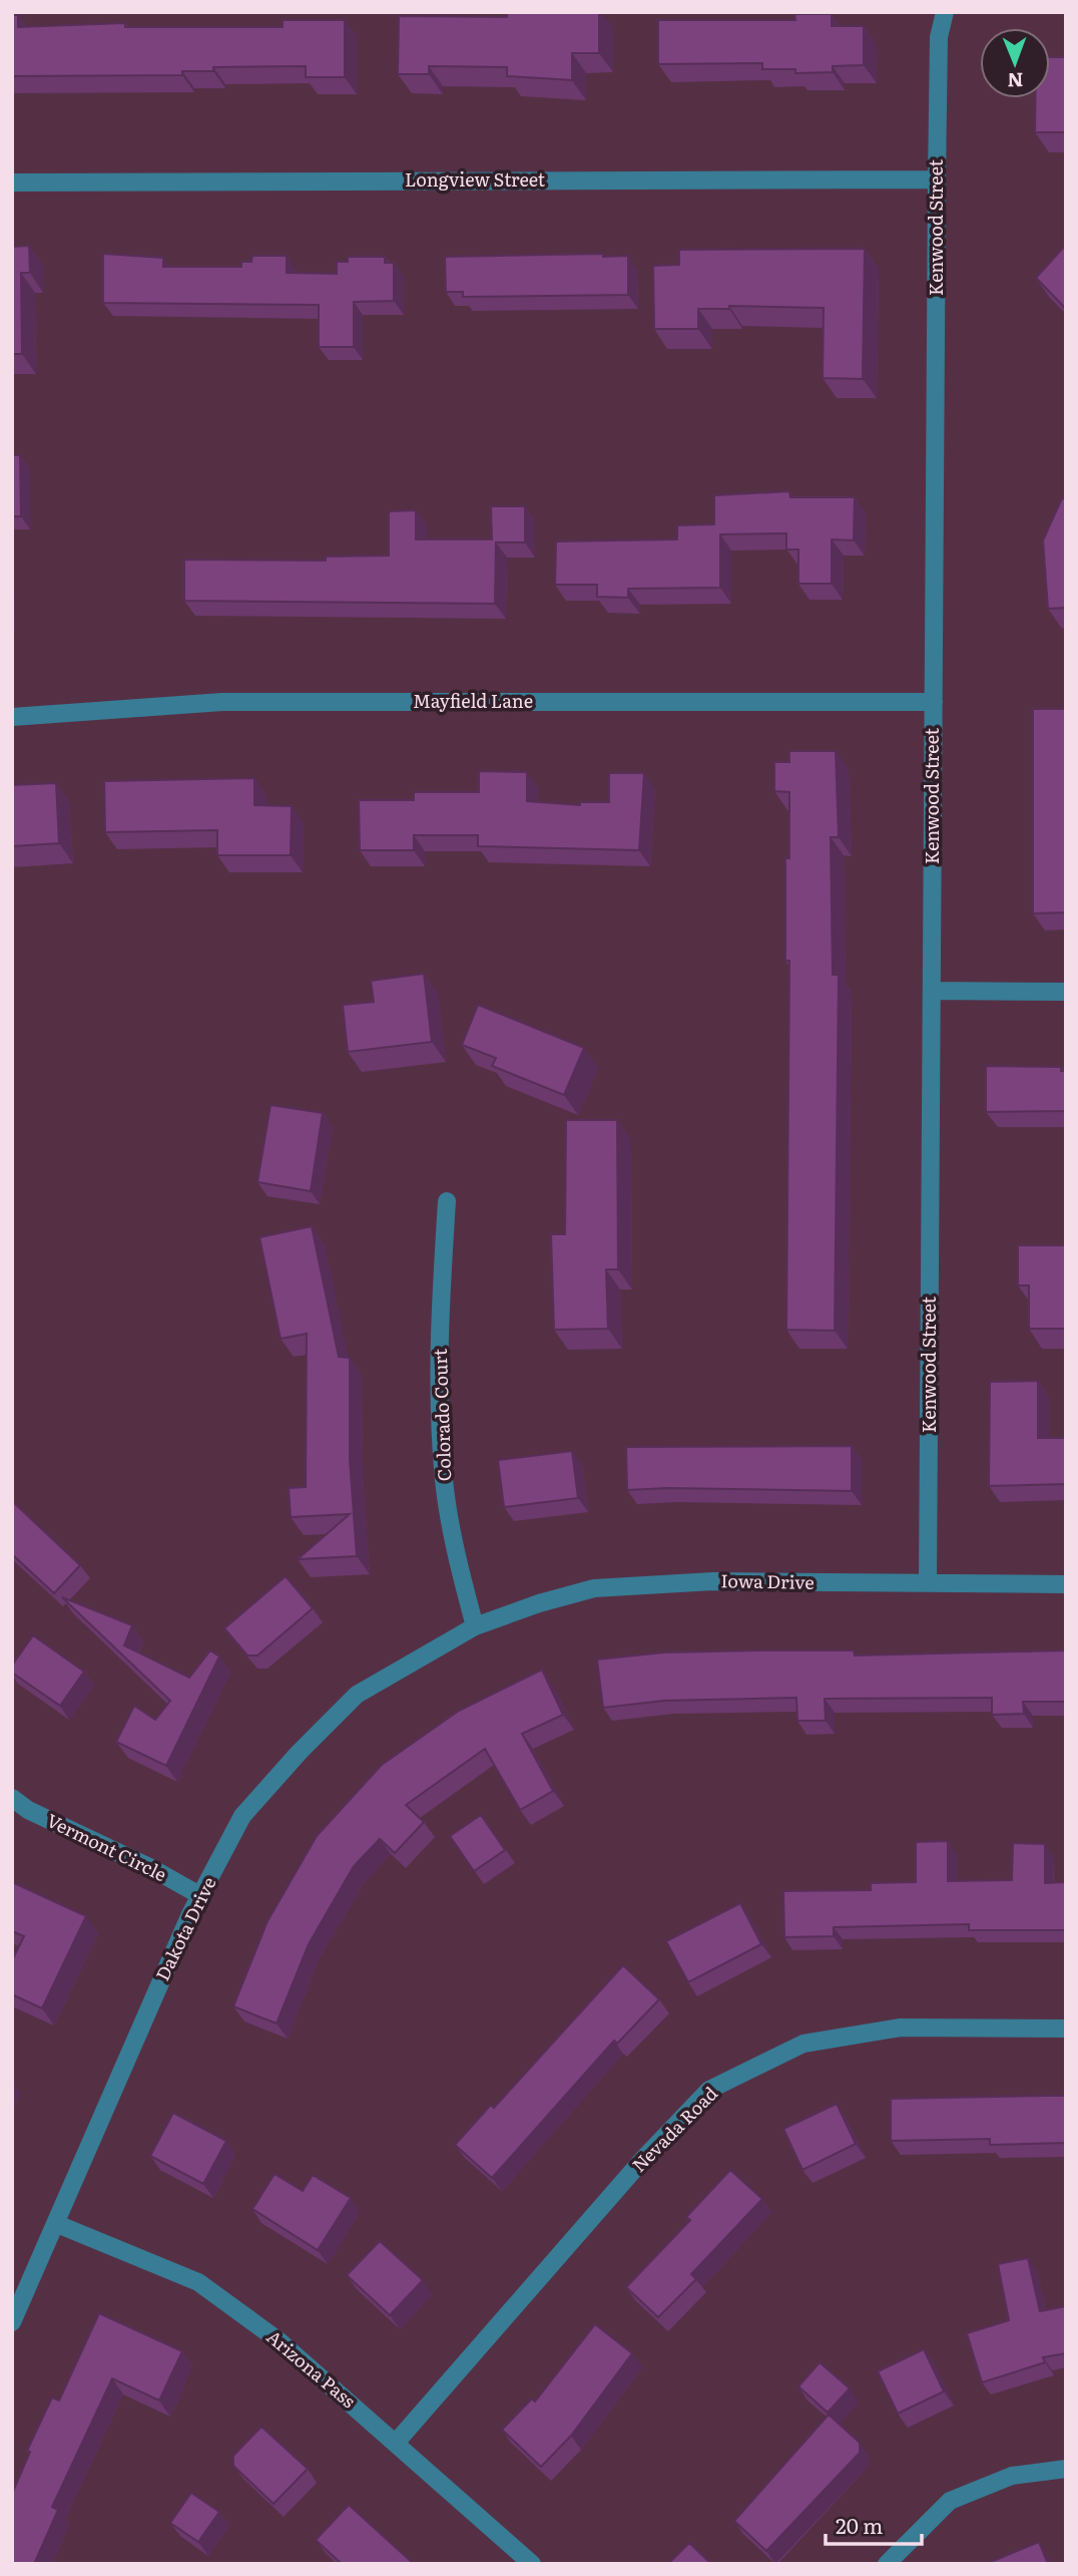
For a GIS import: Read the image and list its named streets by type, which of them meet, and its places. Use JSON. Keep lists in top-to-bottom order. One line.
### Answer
{"streets":{"street":["Longview Street","Kenwood Street","Mayfield Lane","Colorado Court","Iowa Drive","Vermont Circle","Dakota Drive","Nevada Road","Arizona Pass"]},"crossings":[["Longview Street","Kenwood Street"],["Kenwood Street","Mayfield Lane"],["Kenwood Street","Iowa Drive"],["Colorado Court","Iowa Drive"],["Colorado Court","Dakota Drive"],["Iowa Drive","Dakota Drive"],["Vermont Circle","Dakota Drive"],["Dakota Drive","Arizona Pass"],["Nevada Road","Arizona Pass"]],"scale_bar":"20 m","north":"bottom"}
